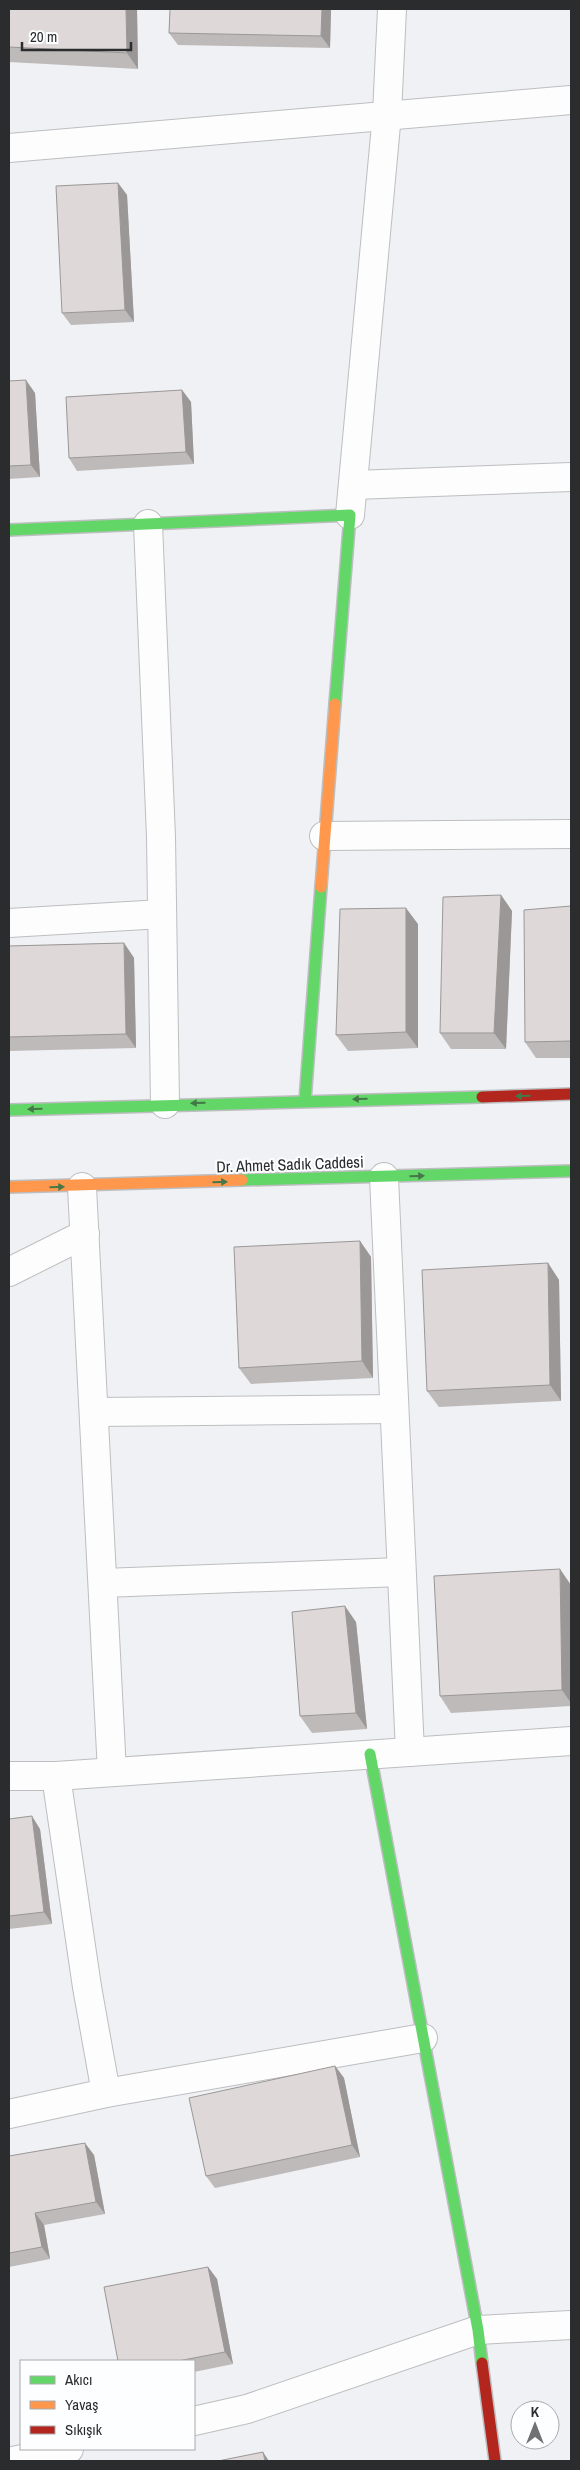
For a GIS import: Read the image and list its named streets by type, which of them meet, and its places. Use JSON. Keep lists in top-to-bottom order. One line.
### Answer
{"streets":{"street":["Dr. Ahmet Sadık Caddesi"]},"legend":["Akıcı","Yavaş","Sıkışık"],"scale_bar":"20 m","north":"top"}
